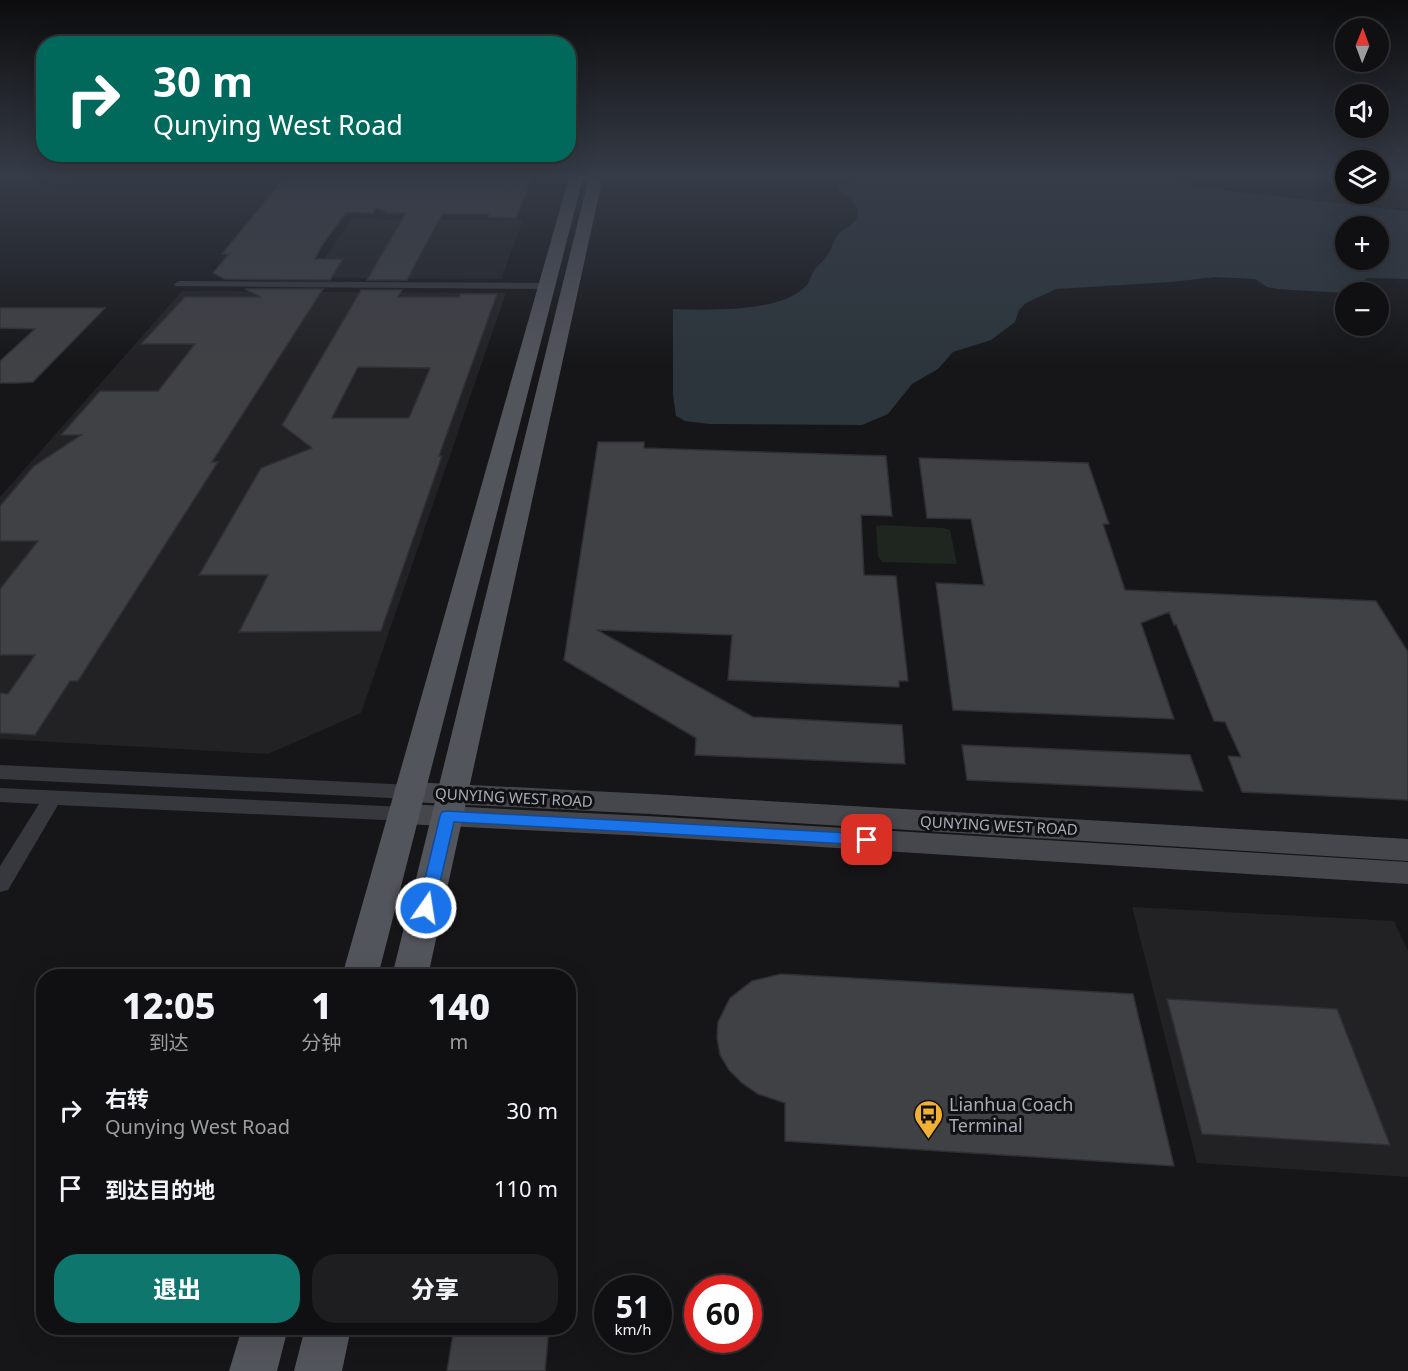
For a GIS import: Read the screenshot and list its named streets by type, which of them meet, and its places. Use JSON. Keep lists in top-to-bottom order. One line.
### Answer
{"streets":{"main road":["QUNYING WEST ROAD"]},"places":{"bus stop":["Lianhua Coach Terminal"]},"north":"top","page":{"map_buttons":["+","−"],"turn":["30 m","Qunying West Road"],"eta":["12:05","到达","1","分钟","140","m"],"list":[{"name":"右转","note":"Qunying West Road","value":"30 m"},{"name":"到达目的地","value":"110 m"}],"buttons":["退出","分享"],"speed":"51 km/h","limit":"60"}}
